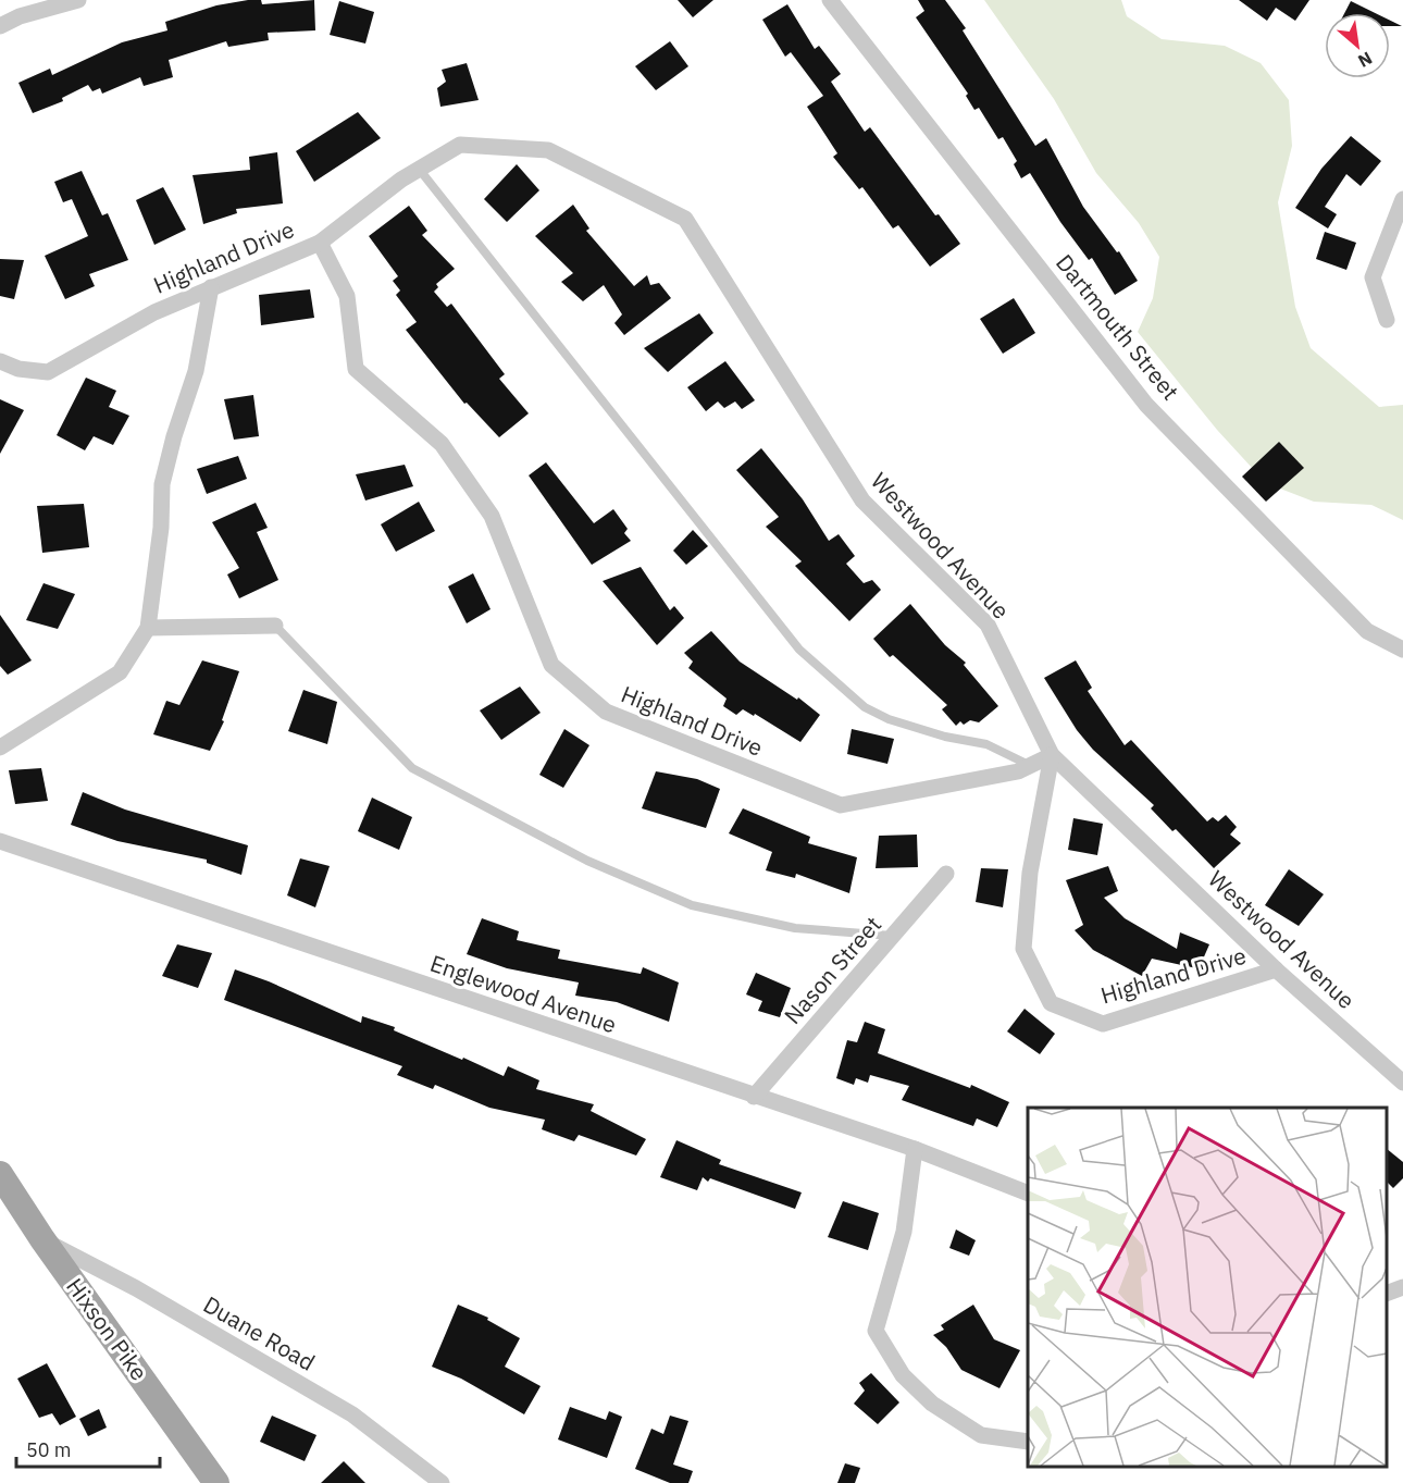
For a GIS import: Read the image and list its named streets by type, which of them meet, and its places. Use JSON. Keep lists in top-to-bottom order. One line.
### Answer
{"streets":{"main road":["Hixson Pike"],"street":["Highland Drive","Dartmouth Street","Westwood Avenue","Nason Street","Englewood Avenue","Duane Road"]},"crossings":[["Highland Drive","Westwood Avenue"],["Nason Street","Englewood Avenue"],["Hixson Pike","Duane Road"]],"scale_bar":"50 m","north":"bottom right"}
